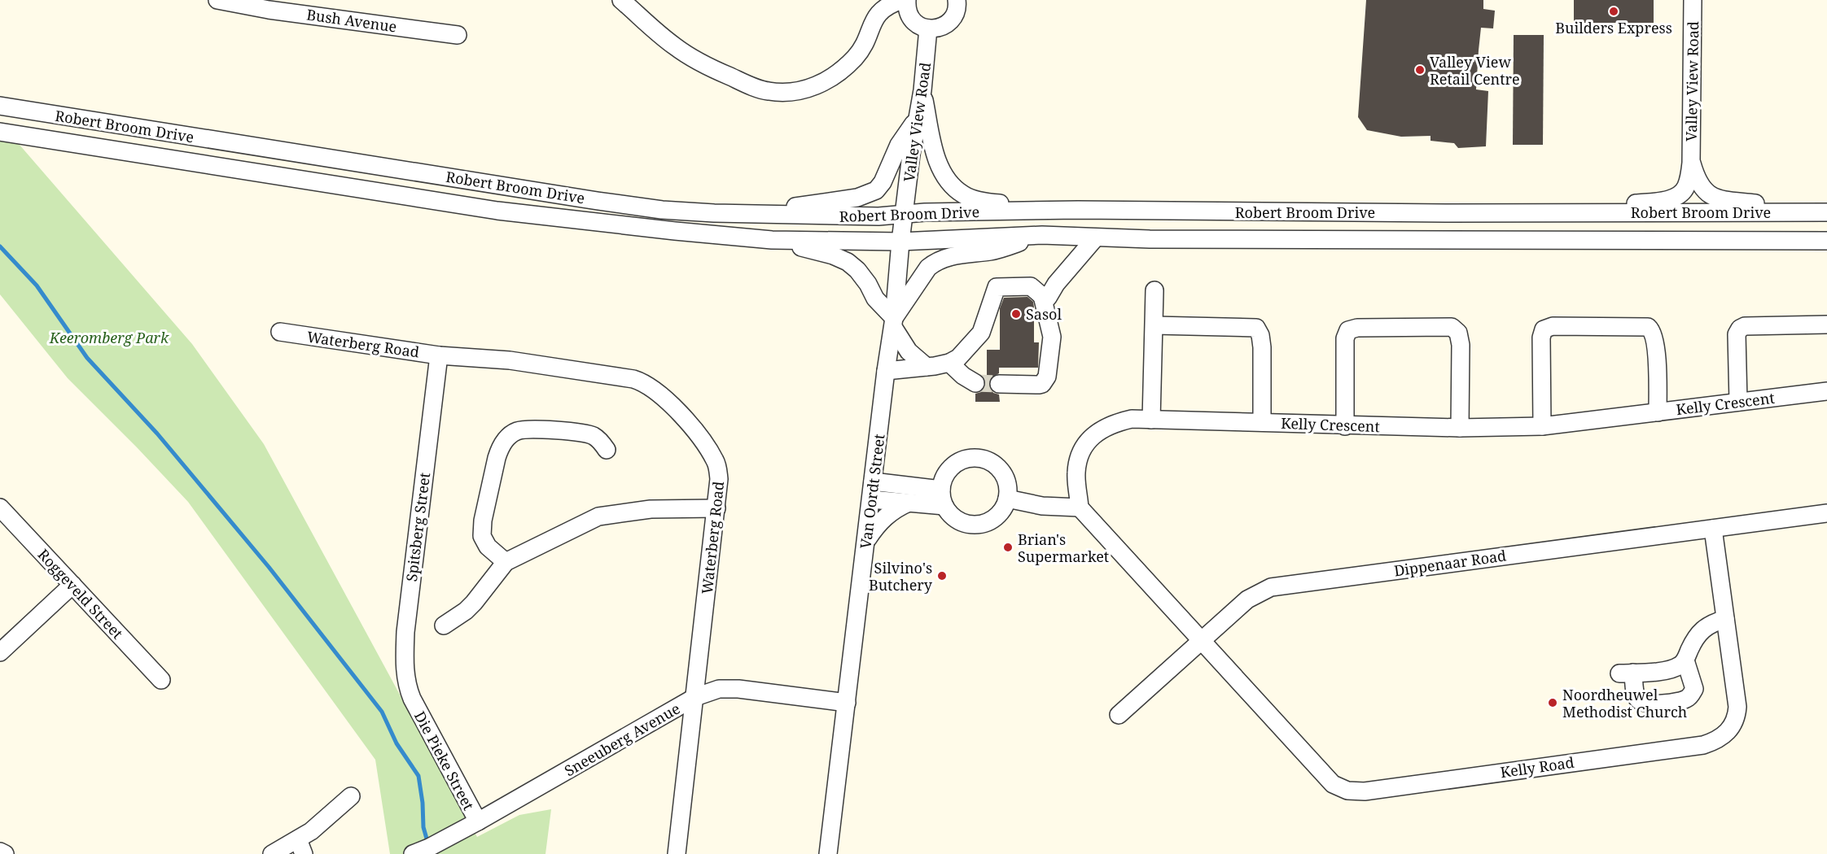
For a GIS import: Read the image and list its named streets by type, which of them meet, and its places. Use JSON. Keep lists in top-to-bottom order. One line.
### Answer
{"streets":{"street":["Bush Avenue","Valley View Road","Robert Broom Drive","Waterberg Road","Kelly Crescent","Van Oordt Street","Spitsberg Street","Dippenaar Road","Roggeveld Street","Sneeuberg Avenue","Die Pieke Street","Kelly Road"]},"crossings":[["Valley View Road","Robert Broom Drive"],["Valley View Road","Van Oordt Street"],["Robert Broom Drive","Van Oordt Street"],["Waterberg Road","Spitsberg Street"],["Waterberg Road","Sneeuberg Avenue"],["Van Oordt Street","Sneeuberg Avenue"],["Spitsberg Street","Die Pieke Street"],["Dippenaar Road","Kelly Road"],["Sneeuberg Avenue","Die Pieke Street"]],"parks":["Keeromberg Park"],"places":["Builders Express","Valley View Retail Centre","Sasol","Brian's Supermarket","Silvino's Butchery","Noordheuwel Methodist Church"]}
